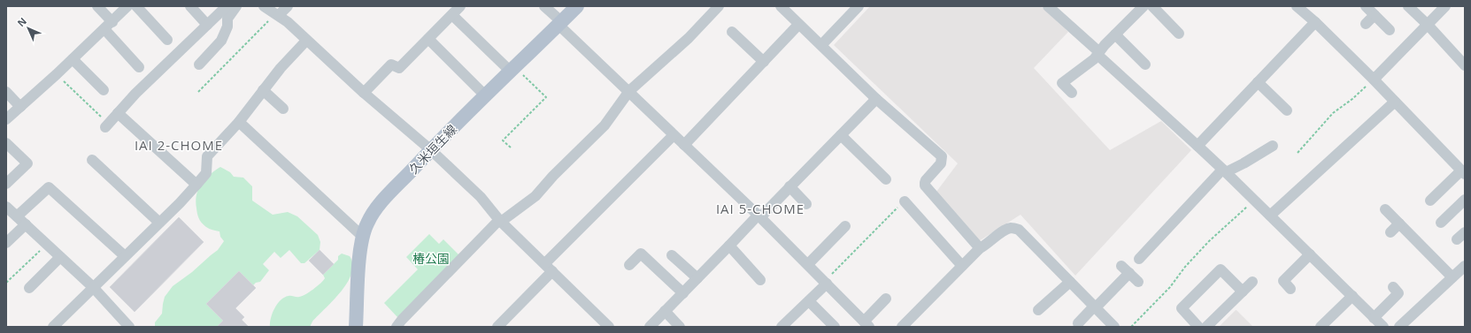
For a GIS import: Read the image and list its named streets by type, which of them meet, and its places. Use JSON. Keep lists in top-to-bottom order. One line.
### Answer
{"streets":{"main road":["久米垣生線"]},"districts":["IAI 2-CHOME","IAI 5-CHOME"],"parks":["椿公園"],"north":"top left"}
